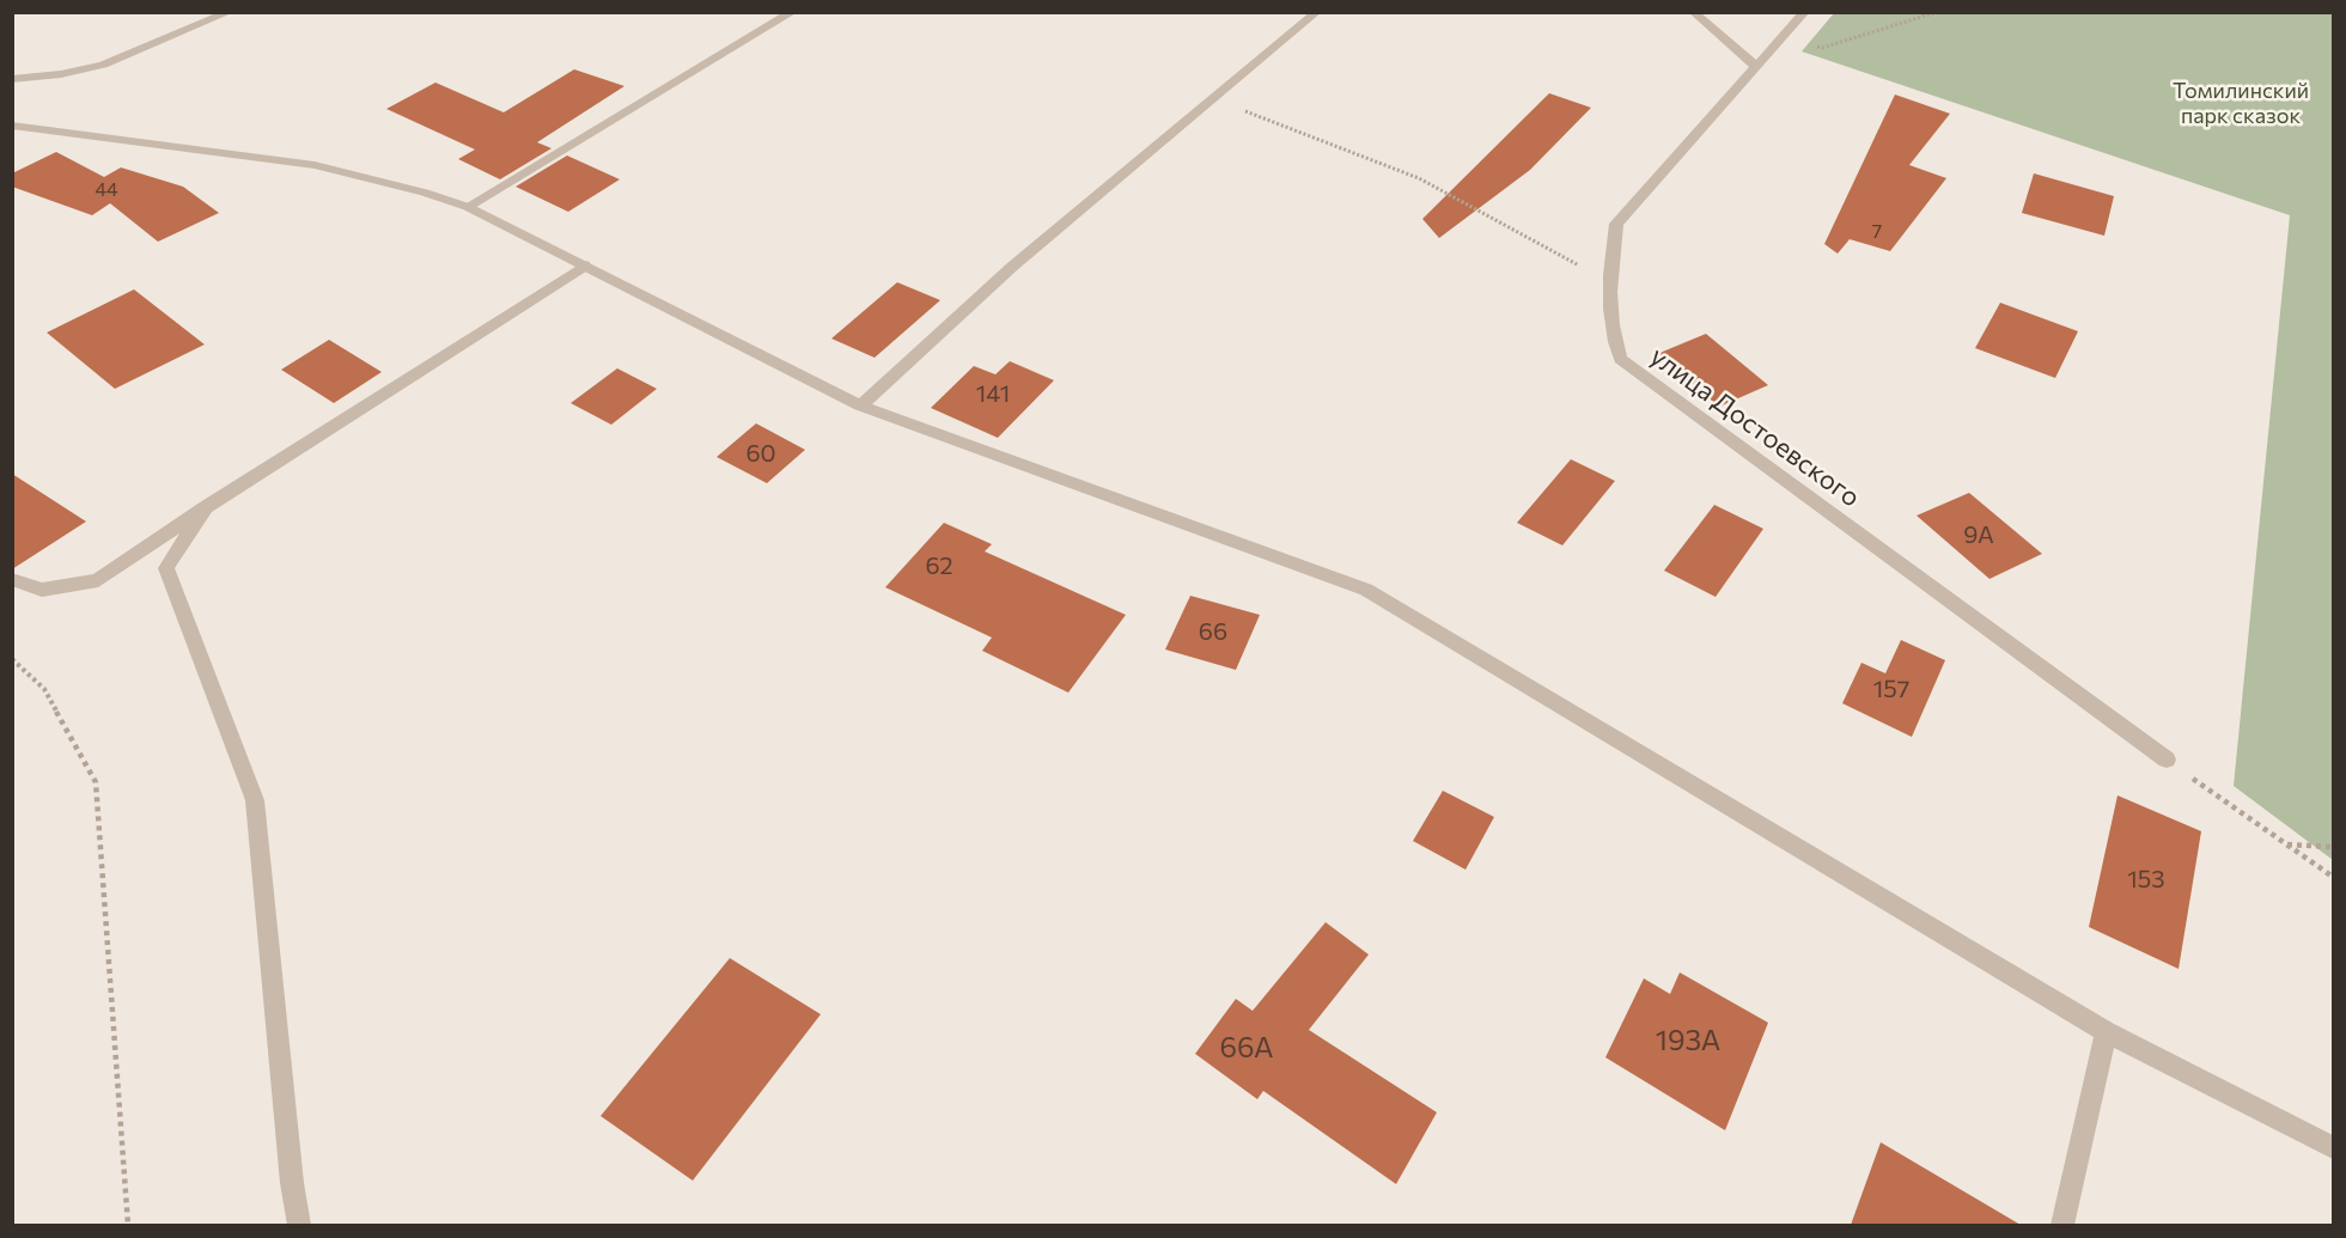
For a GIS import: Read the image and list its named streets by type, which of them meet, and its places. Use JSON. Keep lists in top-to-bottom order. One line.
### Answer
{"streets":{"street":["улица Достоевского"]},"parks":["Томилинский парк сказок"],"house_numbers":["44","7","141","60","9А","62","66","157","153","193А","66А"]}
